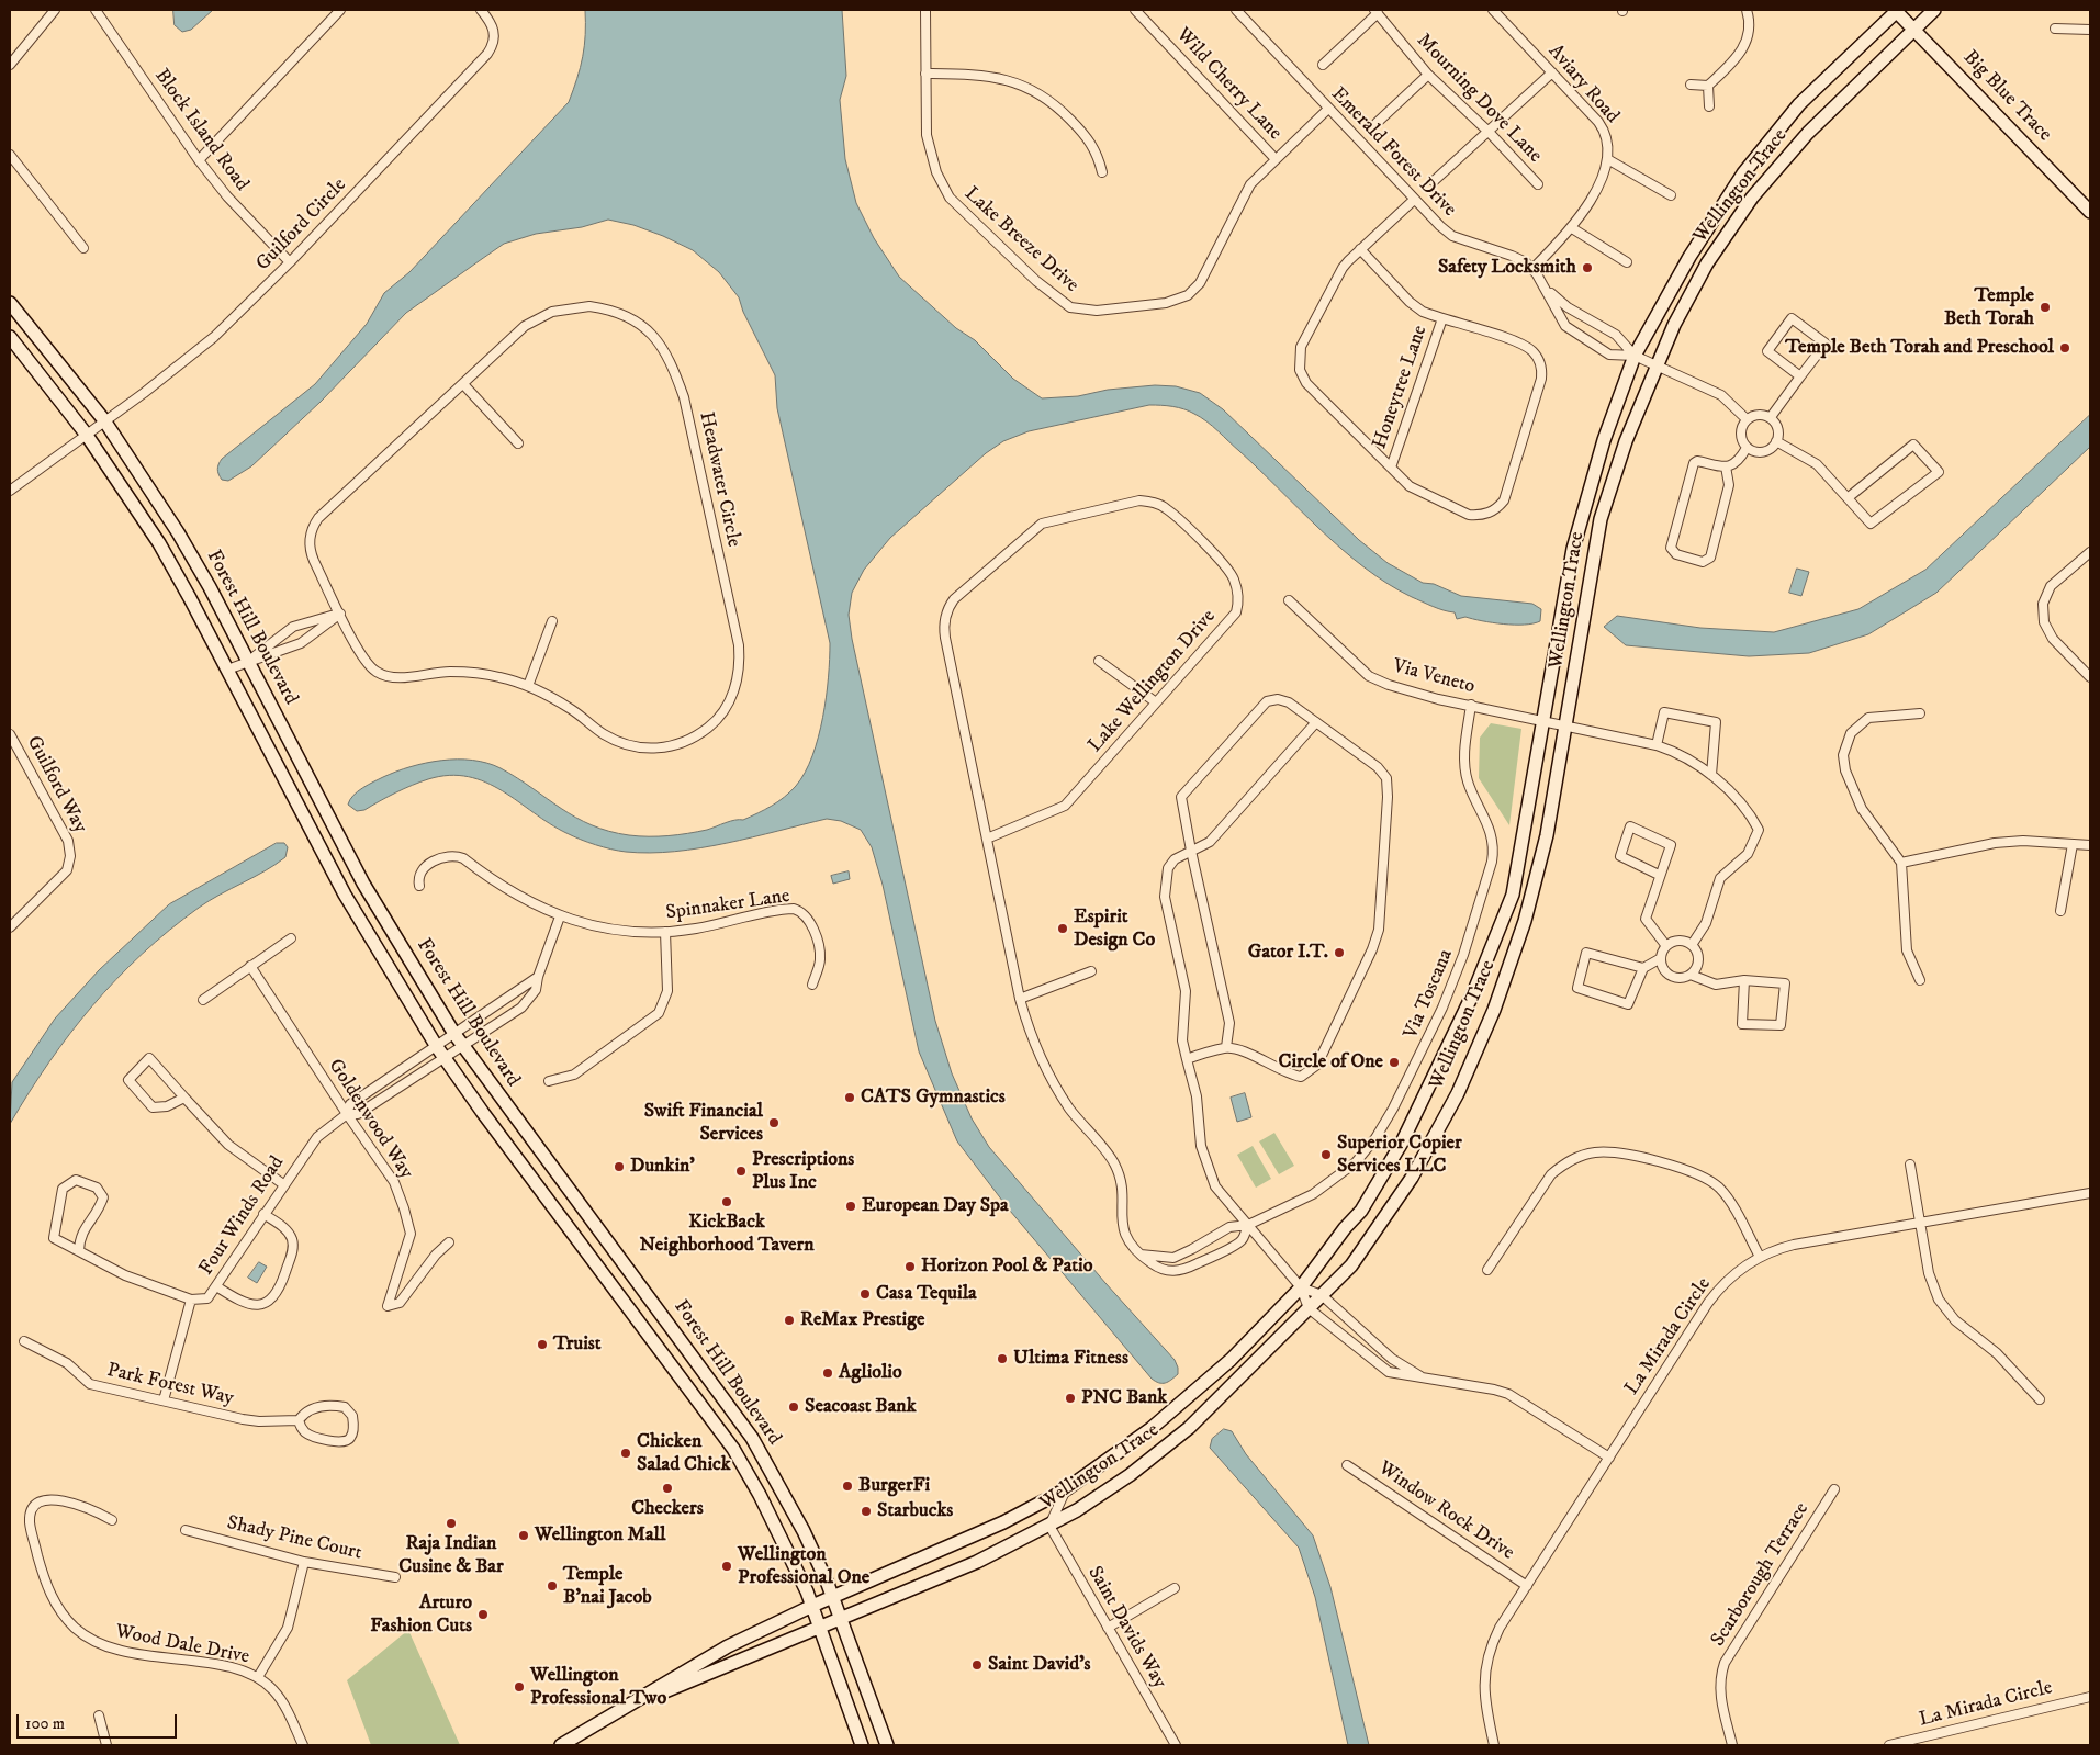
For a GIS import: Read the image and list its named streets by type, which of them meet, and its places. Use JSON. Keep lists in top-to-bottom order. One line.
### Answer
{"streets":{"street":["Wild Cherry Lane","Aviary Road","Big Blue Trace","Mourning Dove Lane","Block Island Road","Emerald Forest Drive","Wellington Trace","Guilford Circle","Lake Breeze Drive","Honeytree Lane","Headwater Circle","Forest Hill Boulevard","Via Veneto","Lake Wellington Drive","Guilford Way","Spinnaker Lane","Via Toscana","Goldenwood Way","Four Winds Road","La Mirada Circle","Park Forest Way","Window Rock Drive","Shady Pine Court","Scarborough Terrace","Saint Davids Way","Wood Dale Drive"]},"crossings":[["Wild Cherry Lane","Lake Breeze Drive"],["Big Blue Trace","Wellington Trace"],["Block Island Road","Guilford Circle"],["Emerald Forest Drive","Wellington Trace"],["Emerald Forest Drive","Lake Breeze Drive"],["Wellington Trace","Forest Hill Boulevard"],["Wellington Trace","Via Veneto"],["Wellington Trace","Saint Davids Way"],["Guilford Circle","Forest Hill Boulevard"],["Forest Hill Boulevard","Four Winds Road"],["Via Veneto","Via Toscana"],["Lake Wellington Drive","Via Toscana"],["Spinnaker Lane","Four Winds Road"],["Goldenwood Way","Four Winds Road"],["La Mirada Circle","Window Rock Drive"]],"places":["Safety Locksmith","Temple Beth Torah","Temple Beth Torah and Preschool","Espirit Design Co","Gator I.T.","Circle of One","CATS Gymnastics","Swift Financial Services","Superior Copier Services LLC","Dunkin'","Prescriptions Plus Inc","KickBack Neighborhood Tavern","European Day Spa","Horizon Pool & Patio","Casa Tequila","ReMax Prestige","Truist","Ultima Fitness","Agliolio","PNC Bank","Seacoast Bank","Chicken Salad Chick","BurgerFi","Checkers","Starbucks","Raja Indian Cusine & Bar","Wellington Mall","Wellington Professional One","Temple B'nai Jacob","Arturo Fashion Cuts","Saint David's","Wellington Professional Two"],"scale_bar":"100 m"}
